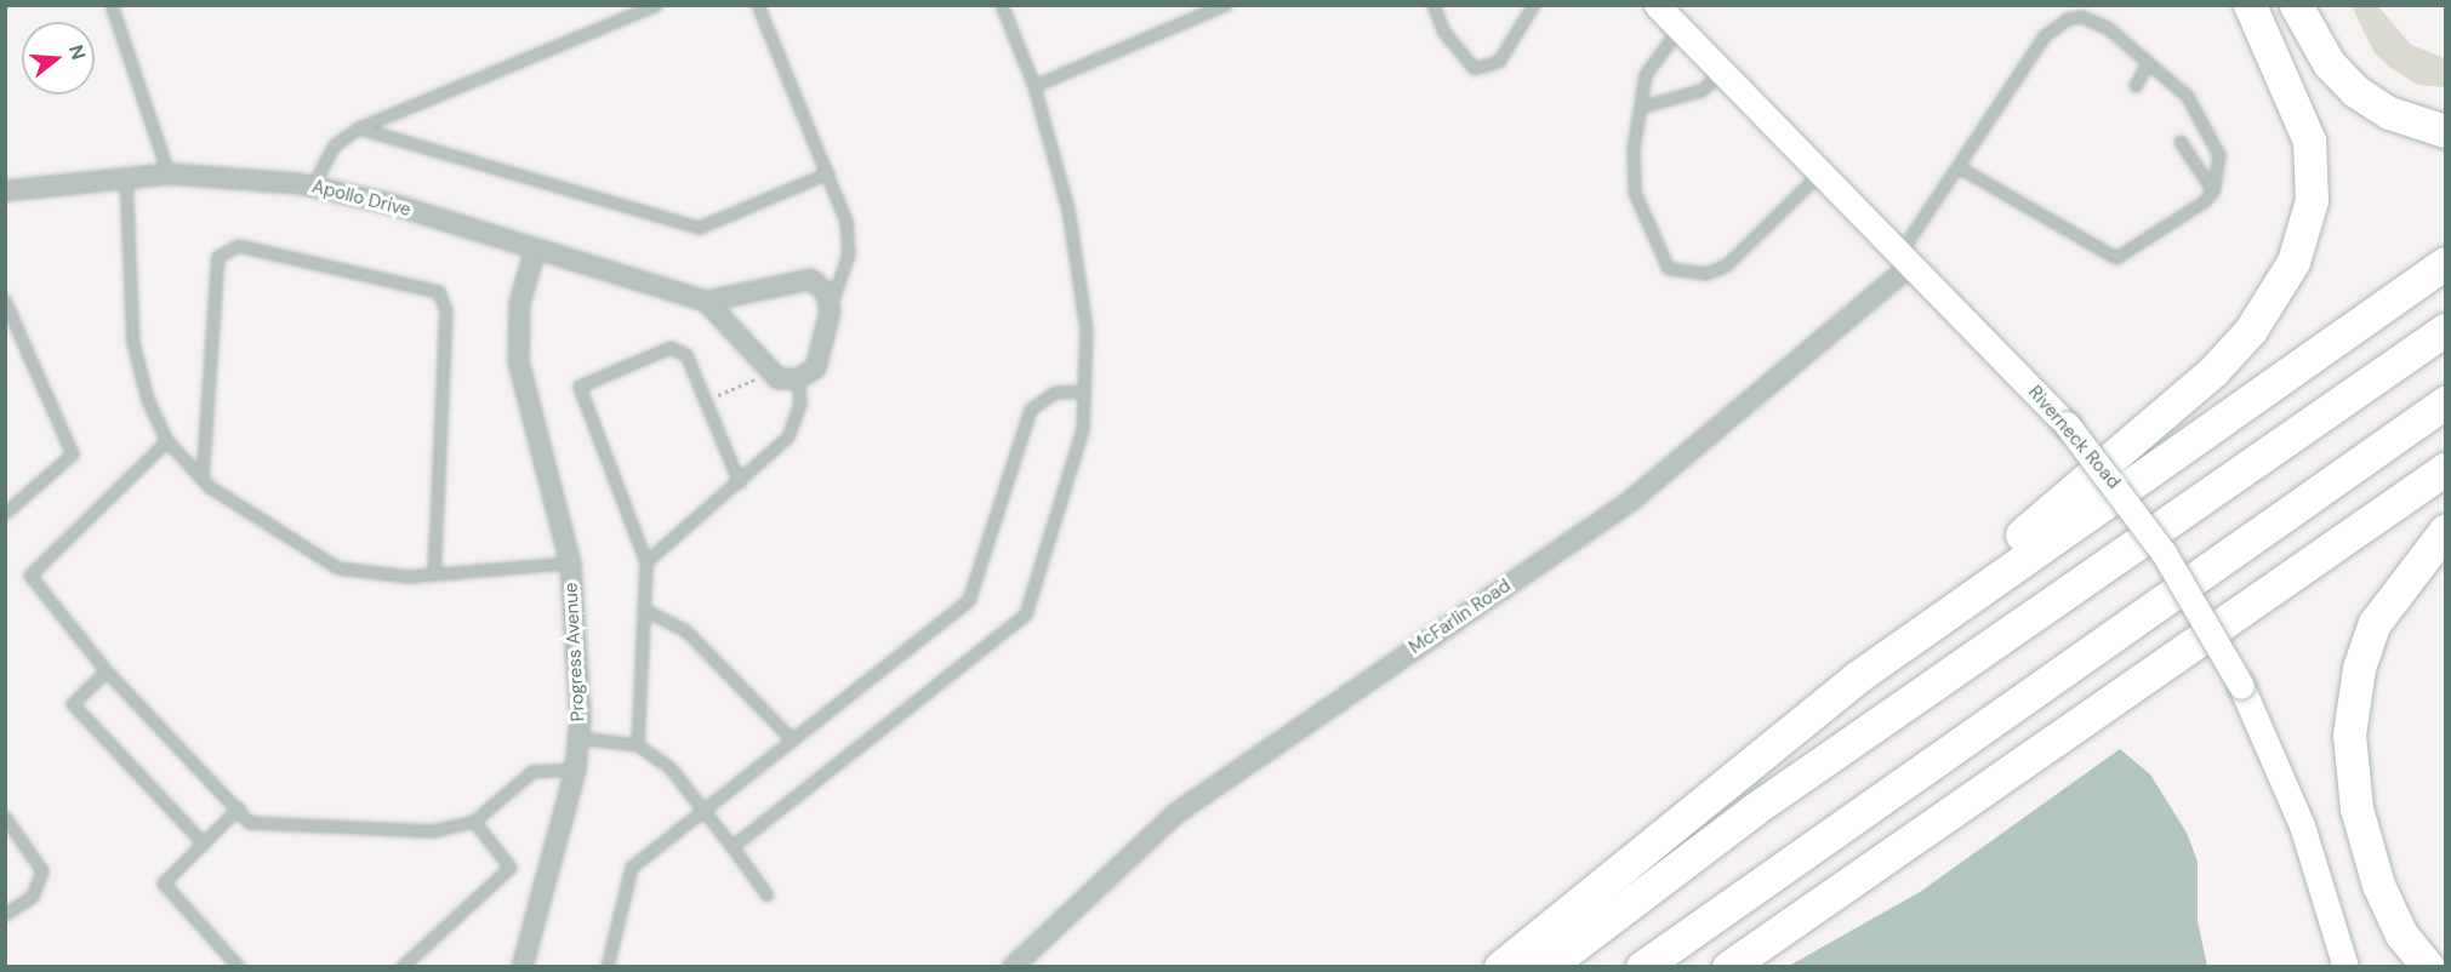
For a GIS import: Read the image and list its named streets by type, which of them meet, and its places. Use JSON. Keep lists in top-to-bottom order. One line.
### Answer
{"streets":{"main road":["Riverneck Road"],"street":["Apollo Drive","McFarlin Road","Progress Avenue"]},"crossings":[["Apollo Drive","Progress Avenue"],["Riverneck Road","McFarlin Road"]],"north":"right"}
